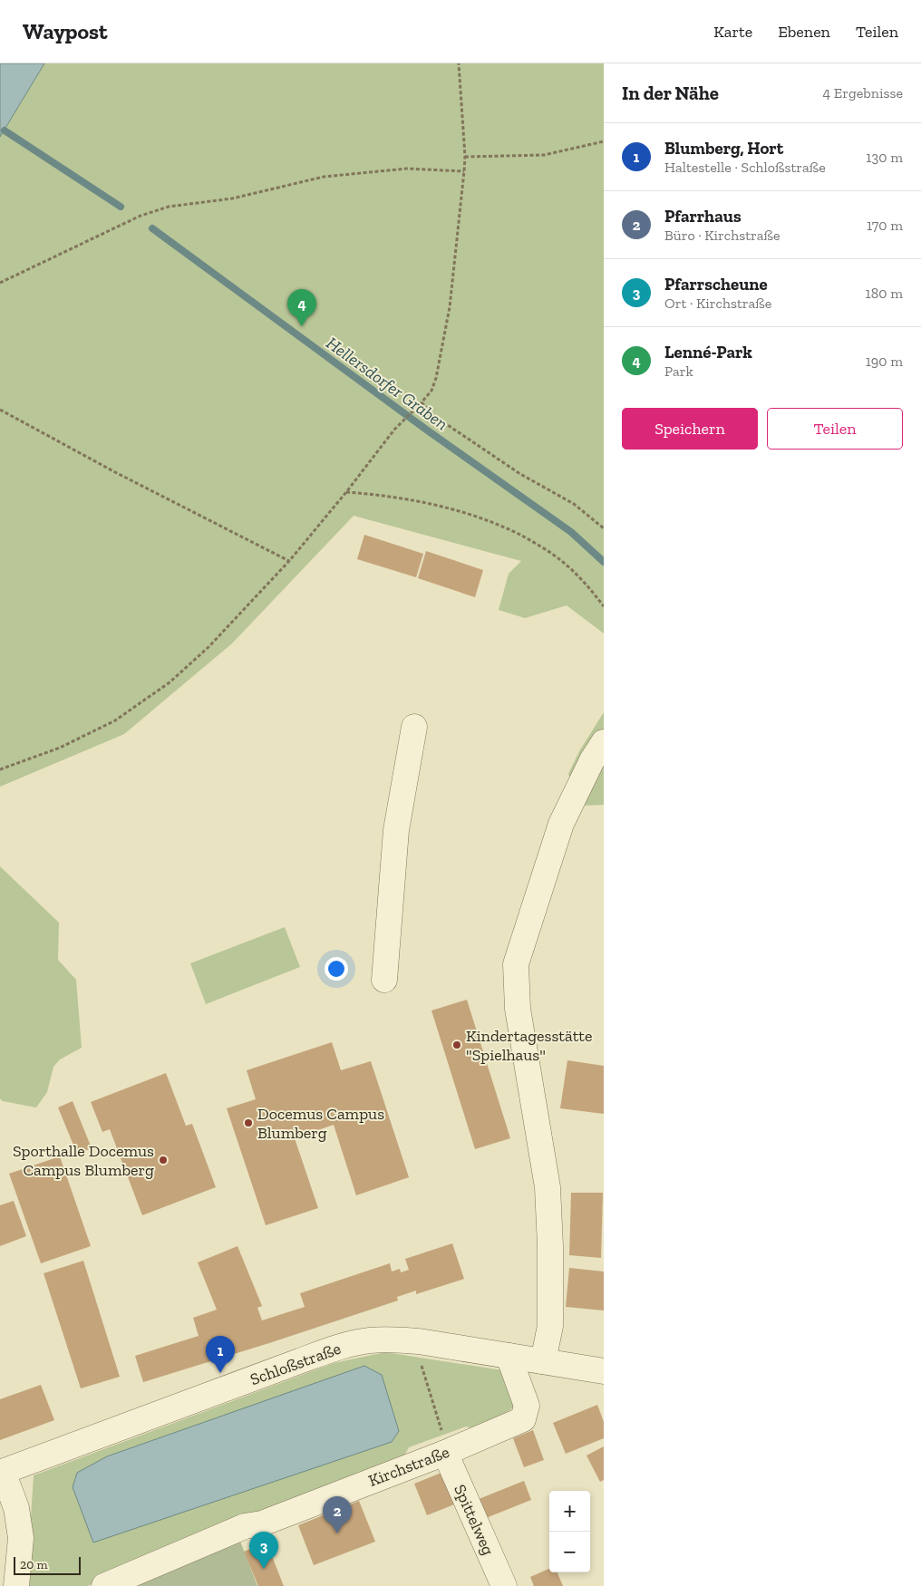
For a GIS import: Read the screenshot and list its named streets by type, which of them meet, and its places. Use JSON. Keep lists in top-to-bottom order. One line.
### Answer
{"streets":{"street":["Schloßstraße","Kirchstraße","Spittelweg"]},"crossings":[["Schloßstraße","Kirchstraße"],["Kirchstraße","Spittelweg"]],"water":["Hellersdorfer Graben"],"places":["Kindertagesstätte \"Spielhaus\"","Docemus Campus Blumberg","Sporthalle Docemus Campus Blumberg"],"scale_bar":"20 m","page":{"header":"Waypost","nav":["Karte","Ebenen","Teilen"],"heading":["In der Nähe","4 Ergebnisse"],"list":[{"mark":"1","name":"Blumberg, Hort","note":"Haltestelle · Schloßstraße","value":"130 m"},{"mark":"2","name":"Pfarrhaus","note":"Büro · Kirchstraße","value":"170 m"},{"mark":"3","name":"Pfarrscheune","note":"Ort · Kirchstraße","value":"180 m"},{"mark":"4","name":"Lenné-Park","note":"Park","value":"190 m"}],"pins":["4","1","2","3"],"buttons":["Speichern","Teilen"],"map_buttons":["+","−"],"scale":"20 m"}}
